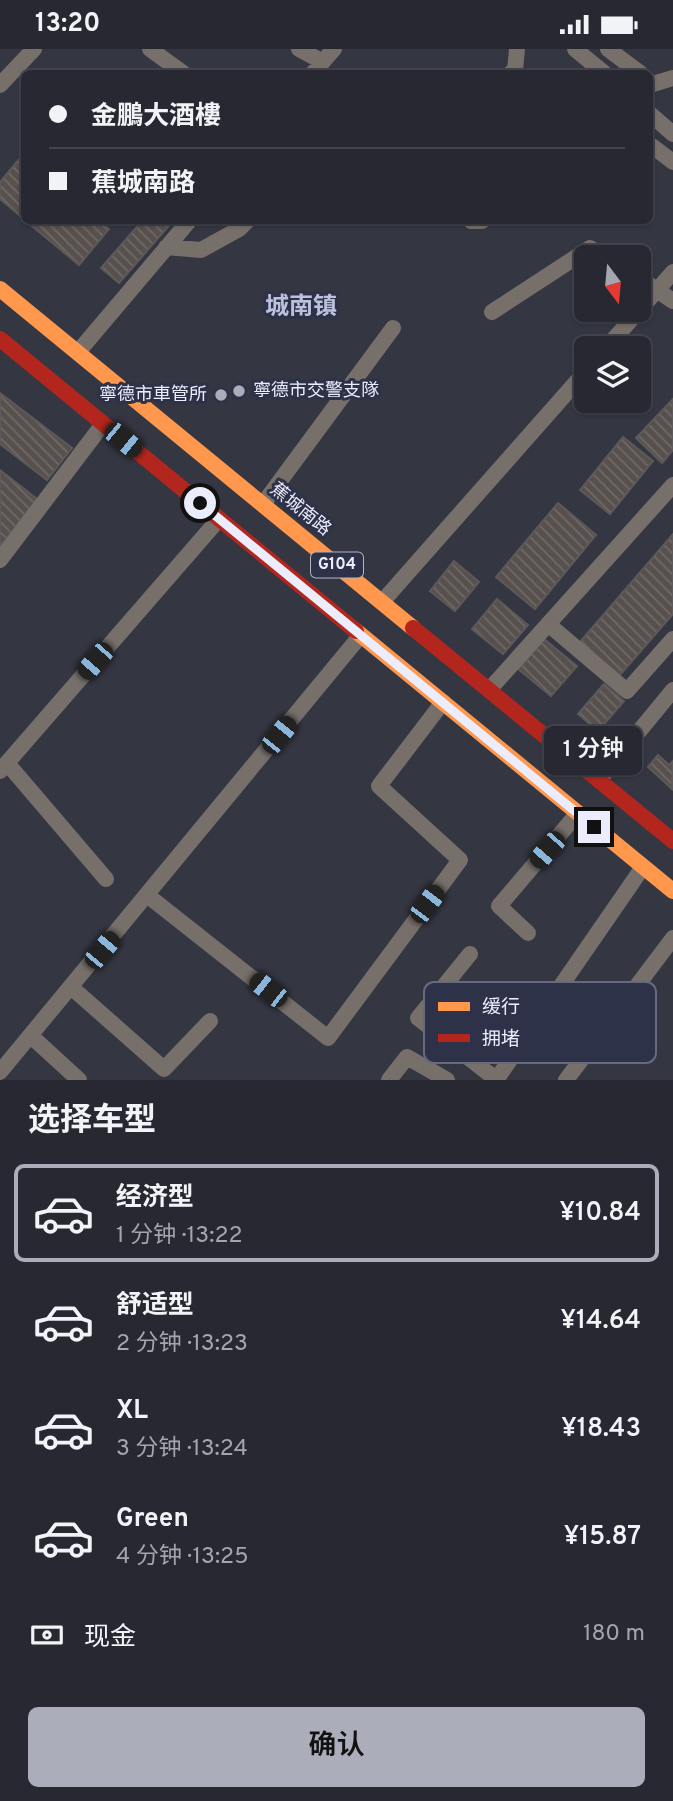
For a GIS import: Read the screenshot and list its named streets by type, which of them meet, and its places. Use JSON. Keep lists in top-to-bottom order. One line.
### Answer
{"streets":{"highway":["蕉城南路","G104"]},"districts":["城南镇"],"places":["寧德市交警支隊","寧德市車管所"],"legend":["缓行","拥堵"],"north":"bottom","page":{"status":"13:20","banner":["金鵬大酒樓","蕉城南路"],"bubble":"1 分钟","heading":"选择车型","list":[{"name":"经济型","note":"1 分钟 · 13:22","value":"¥10.84"},{"name":"舒适型","note":"2 分钟 · 13:23","value":"¥14.64"},{"name":"XL","note":"3 分钟 · 13:24","value":"¥18.43"},{"name":"Green","note":"4 分钟 · 13:25","value":"¥15.87"}],"pay":["现金","180 m"],"buttons":"确认"}}
